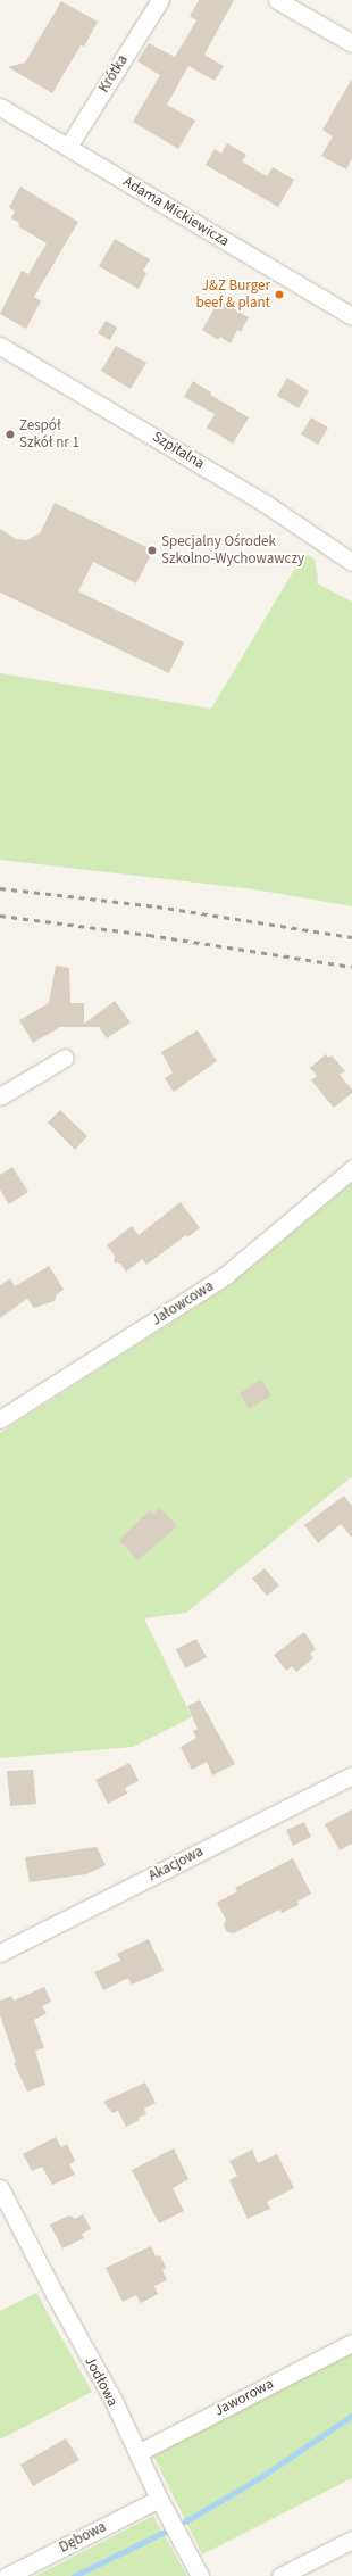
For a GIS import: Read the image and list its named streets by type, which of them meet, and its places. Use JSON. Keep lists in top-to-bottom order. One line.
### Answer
{"streets":{"street":["Krótka","Adama Mickiewicza","Szpitalna","Jałowcowa","Akacjowa","Jodłowa","Jaworowa","Dębowa"]},"crossings":[["Krótka","Adama Mickiewicza"],["Jodłowa","Jaworowa"],["Jodłowa","Dębowa"]],"places":["J&Z Burger beef & plant","Zespół Szkół nr 1","Specjalny Ośrodek Szkolno-Wychowawczy"]}
